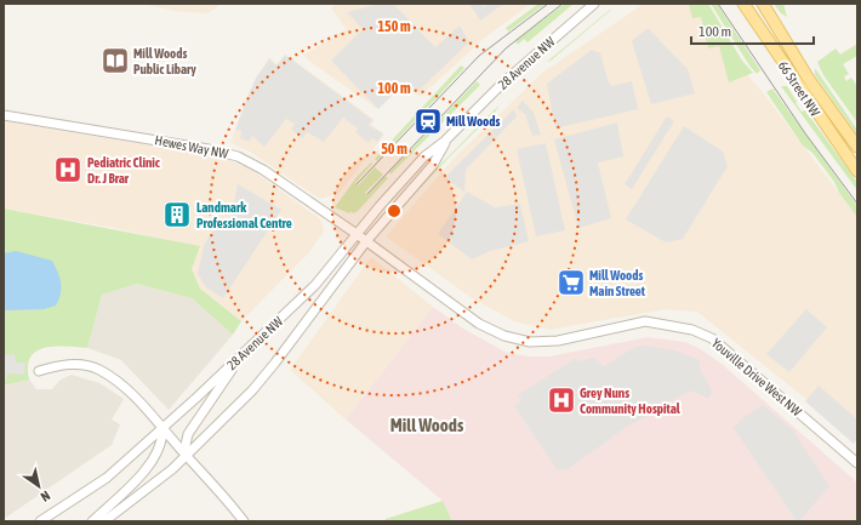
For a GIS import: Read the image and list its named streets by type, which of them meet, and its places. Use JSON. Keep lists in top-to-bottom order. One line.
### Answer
{"streets":{"main road":["66 Street NW"],"street":["28 Avenue NW","Hewes Way NW","Youville Drive West NW"]},"crossings":[["28 Avenue NW","Hewes Way NW"],["28 Avenue NW","Youville Drive West NW"],["Hewes Way NW","Youville Drive West NW"]],"districts":["Mill Woods"],"places":{"library":["Mill Woods Public Libary"],"station":["Mill Woods"],"hospital":["Pediatric Clinic Dr. J Brar","Grey Nuns Community Hospital"],"building":["Landmark Professional Centre"],"supermarket":["Mill Woods Main Street"]},"scale_bar":"100 m","north":"bottom right","rings":["150 m","100 m","50 m"]}
